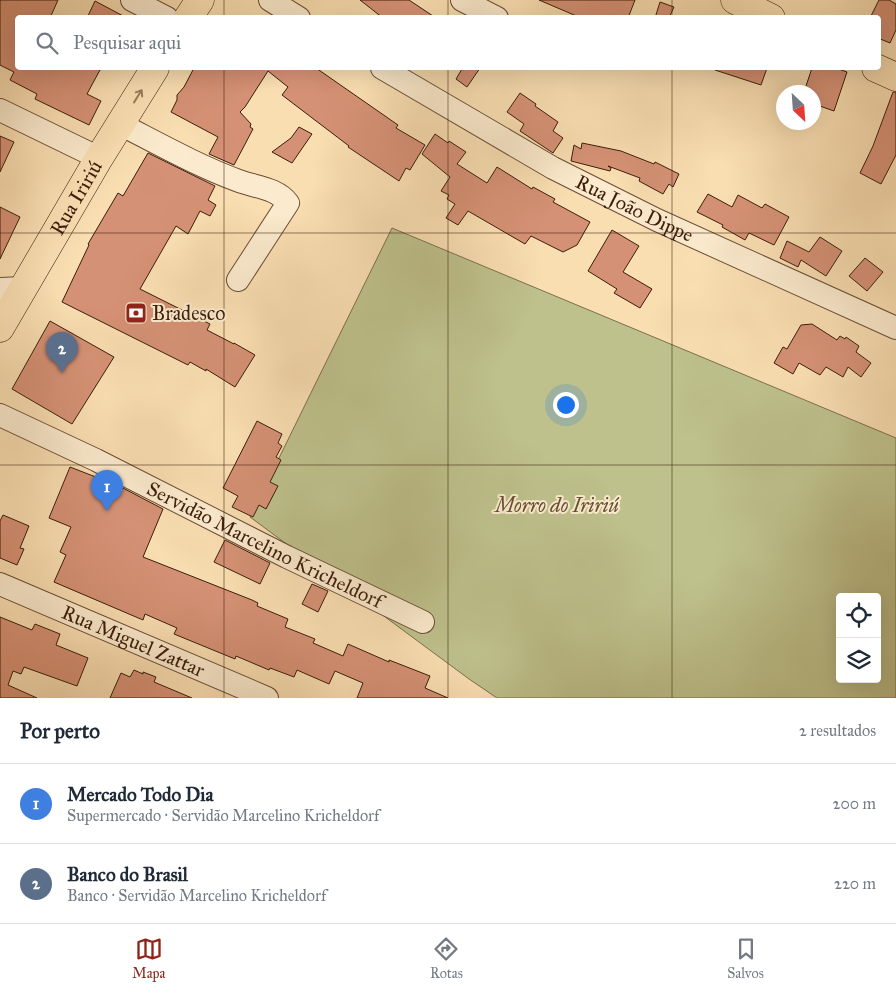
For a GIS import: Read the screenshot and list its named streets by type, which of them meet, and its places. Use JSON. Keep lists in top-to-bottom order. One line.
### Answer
{"streets":{"main road":["Rua Iririú"],"street":["Rua João Dippe","Servidão Marcelino Kricheldorf","Rua Miguel Zattar"]},"parks":["Morro do Iririú"],"places":{"bank":["Bradesco"]},"north":"bottom right","page":{"search":"Pesquisar aqui","pins":["2","1"],"heading":["Por perto","2 resultados"],"list":[{"mark":"1","name":"Mercado Todo Dia","note":"Supermercado · Servidão Marcelino Kricheldorf","value":"200 m"},{"mark":"2","name":"Banco do Brasil","note":"Banco · Servidão Marcelino Kricheldorf","value":"220 m"}],"nav":["Mapa","Rotas","Salvos"]}}
